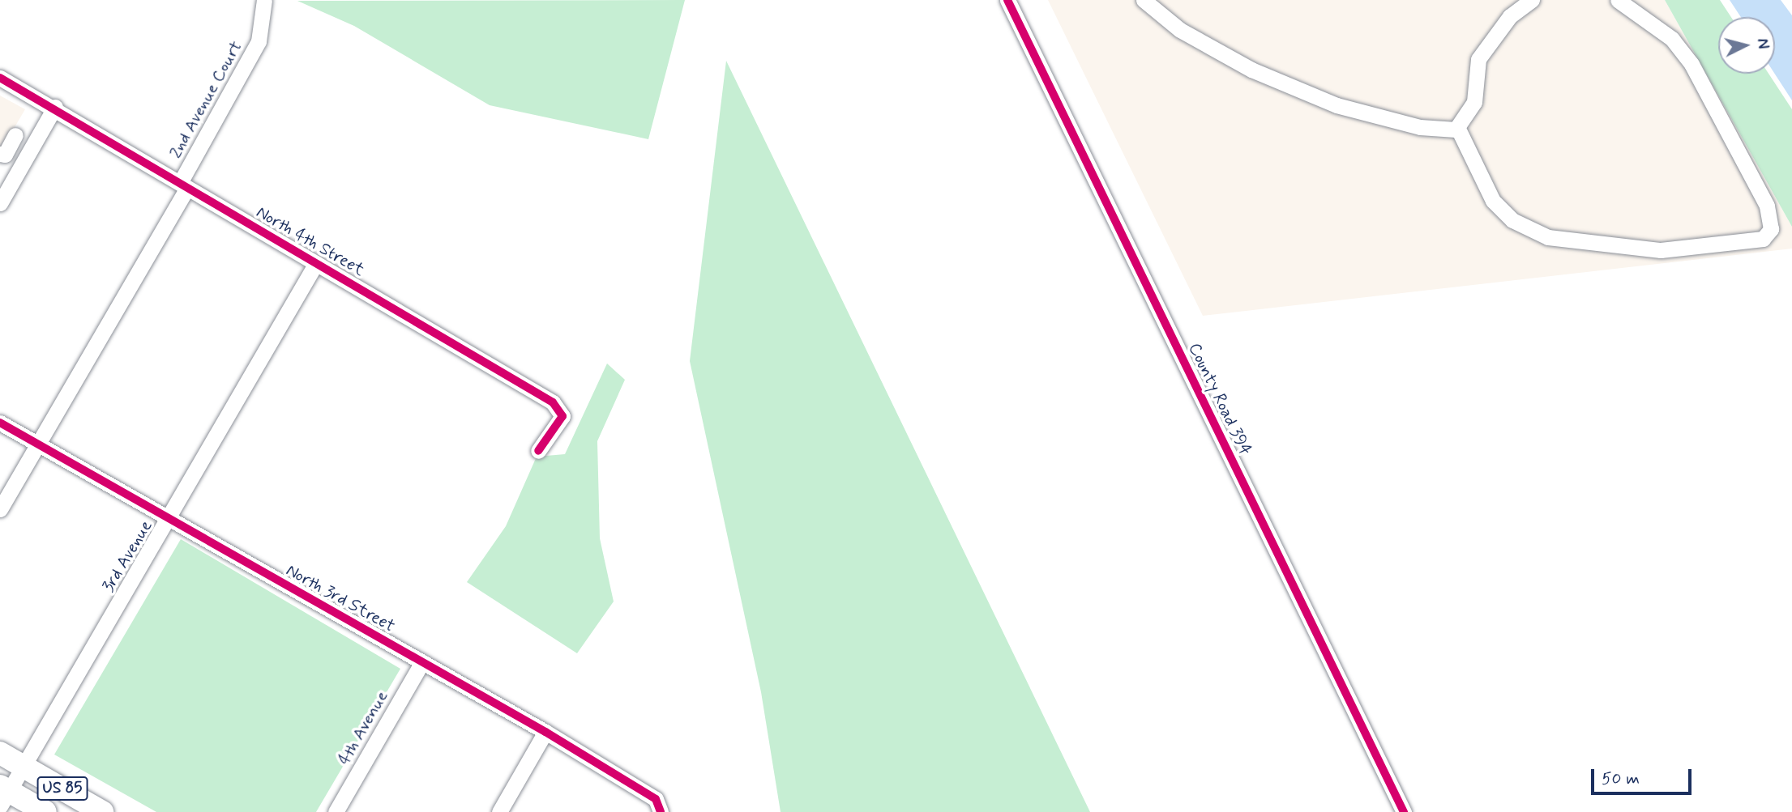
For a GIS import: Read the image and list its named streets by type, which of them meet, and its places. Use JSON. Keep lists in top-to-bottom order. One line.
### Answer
{"streets":{"highway":["US 85"],"street":["2nd Avenue Court","North 4th Street","County Road 394","3rd Avenue","North 3rd Street","4th Avenue"]},"crossings":[["2nd Avenue Court","North 4th Street"],["2nd Avenue Court","North 3rd Street"],["North 4th Street","3rd Avenue"],["3rd Avenue","North 3rd Street"],["3rd Avenue","US 85"],["North 3rd Street","4th Avenue"]],"scale_bar":"50 m","north":"right"}
